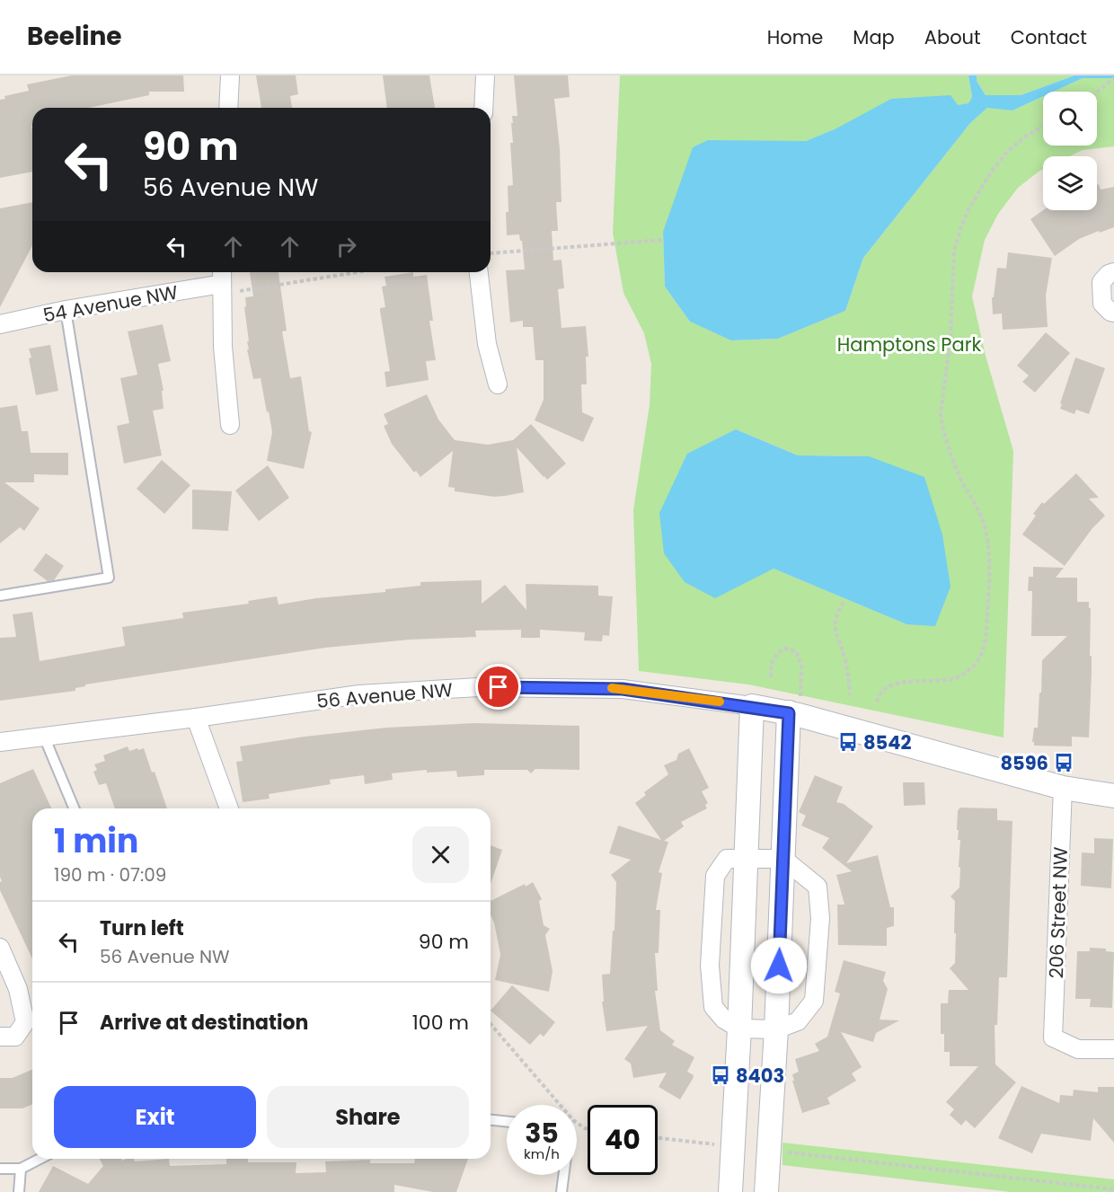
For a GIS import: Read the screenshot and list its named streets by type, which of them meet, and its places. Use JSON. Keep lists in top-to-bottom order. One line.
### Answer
{"streets":{"street":["54 Avenue NW","56 Avenue NW","206 Street NW"]},"crossings":[["56 Avenue NW","206 Street NW"]],"parks":["Hamptons Park"],"places":{"bus stop":["8542","8596","8403"]},"page":{"header":"Beeline","nav":["Home","Map","About","Contact"],"turn":["90 m","56 Avenue NW"],"heading":["1 min","190 m · 07:09"],"list":[{"name":"Turn left","note":"56 Avenue NW","value":"90 m"},{"name":"Arrive at destination","value":"100 m"}],"buttons":["Exit","Share"],"speed":"35 km/h","limit":"40"}}
